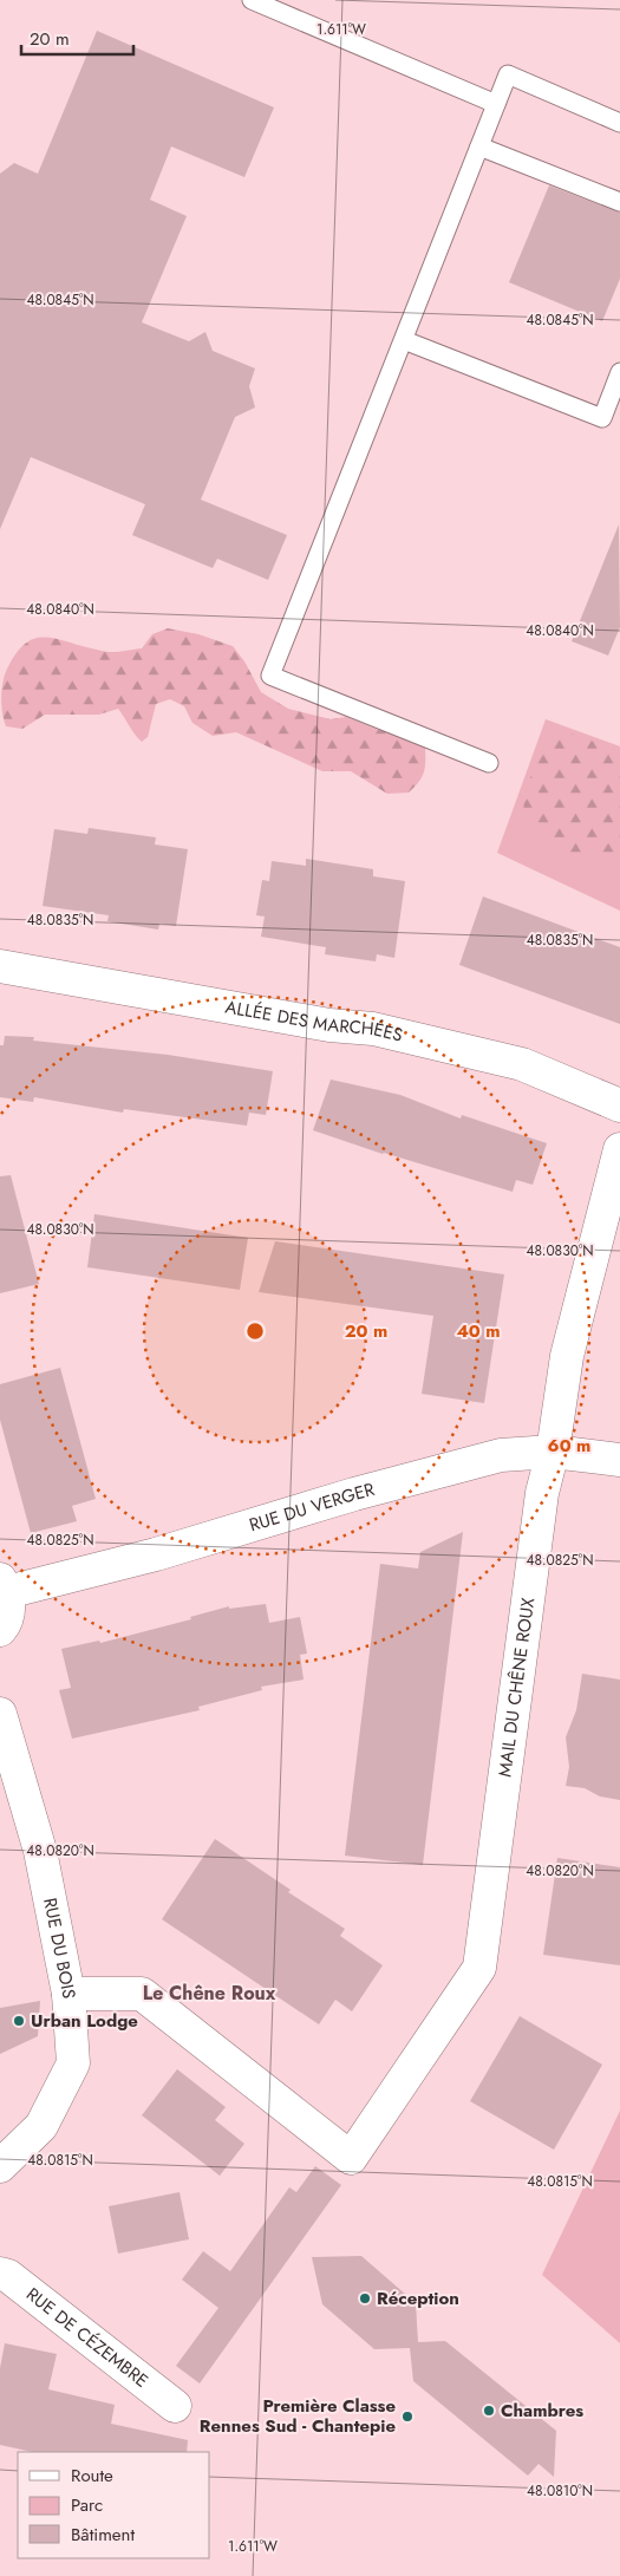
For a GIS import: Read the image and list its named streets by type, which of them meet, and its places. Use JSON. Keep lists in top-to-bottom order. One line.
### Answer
{"streets":{"street":["ALLÉE DES MARCHÉES","RUE DU VERGER","MAIL DU CHÊNE ROUX","RUE DU BOIS","RUE DE CÉZEMBRE"]},"crossings":[["RUE DU VERGER","MAIL DU CHÊNE ROUX"],["MAIL DU CHÊNE ROUX","RUE DU BOIS"]],"districts":["Le Chêne Roux"],"places":["Urban Lodge","Réception","Chambres","Première Classe Rennes Sud - Chantepie"],"legend":["Route","Parc","Bâtiment"],"scale_bar":"20 m","coordinates":["1.611°W","48.0845°N","48.0840°N","48.0835°N","48.0830°N","48.0825°N","48.0820°N","48.0815°N","48.0810°N"],"rings":["20 m","40 m","60 m"]}
